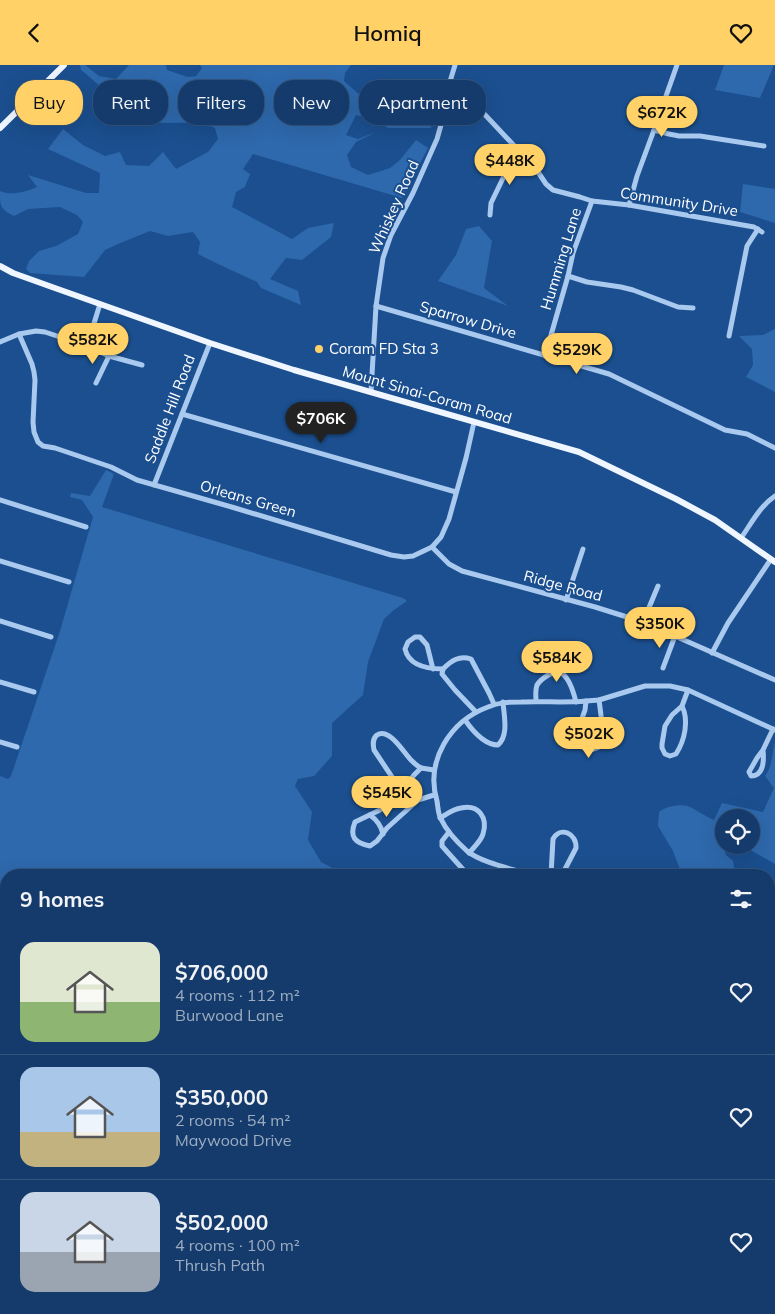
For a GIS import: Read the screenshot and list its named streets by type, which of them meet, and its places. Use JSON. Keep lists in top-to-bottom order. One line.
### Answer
{"streets":{"main road":["Mount Sinai-Coram Road"],"street":["Community Drive","Whiskey Road","Humming Lane","Sparrow Drive","Saddle Hill Road","Orleans Green","Ridge Road"]},"crossings":[["Community Drive","Humming Lane"],["Whiskey Road","Sparrow Drive"],["Whiskey Road","Mount Sinai-Coram Road"],["Humming Lane","Sparrow Drive"],["Mount Sinai-Coram Road","Saddle Hill Road"],["Saddle Hill Road","Orleans Green"],["Orleans Green","Ridge Road"]],"places":["Coram FD Sta 3"],"page":{"header":"Homiq","chip":["Buy","Rent","Filters","New","Apartment"],"price":["$672K","$448K","$582K","$529K","$706K","$350K","$584K","$502K","$545K"],"heading":"9 homes","list":[{"name":"$706,000","note":"4 rooms · 112 m² · Burwood Lane"},{"name":"$350,000","note":"2 rooms · 54 m² · Maywood Drive"},{"name":"$502,000","note":"4 rooms · 100 m² · Thrush Path"}]}}
